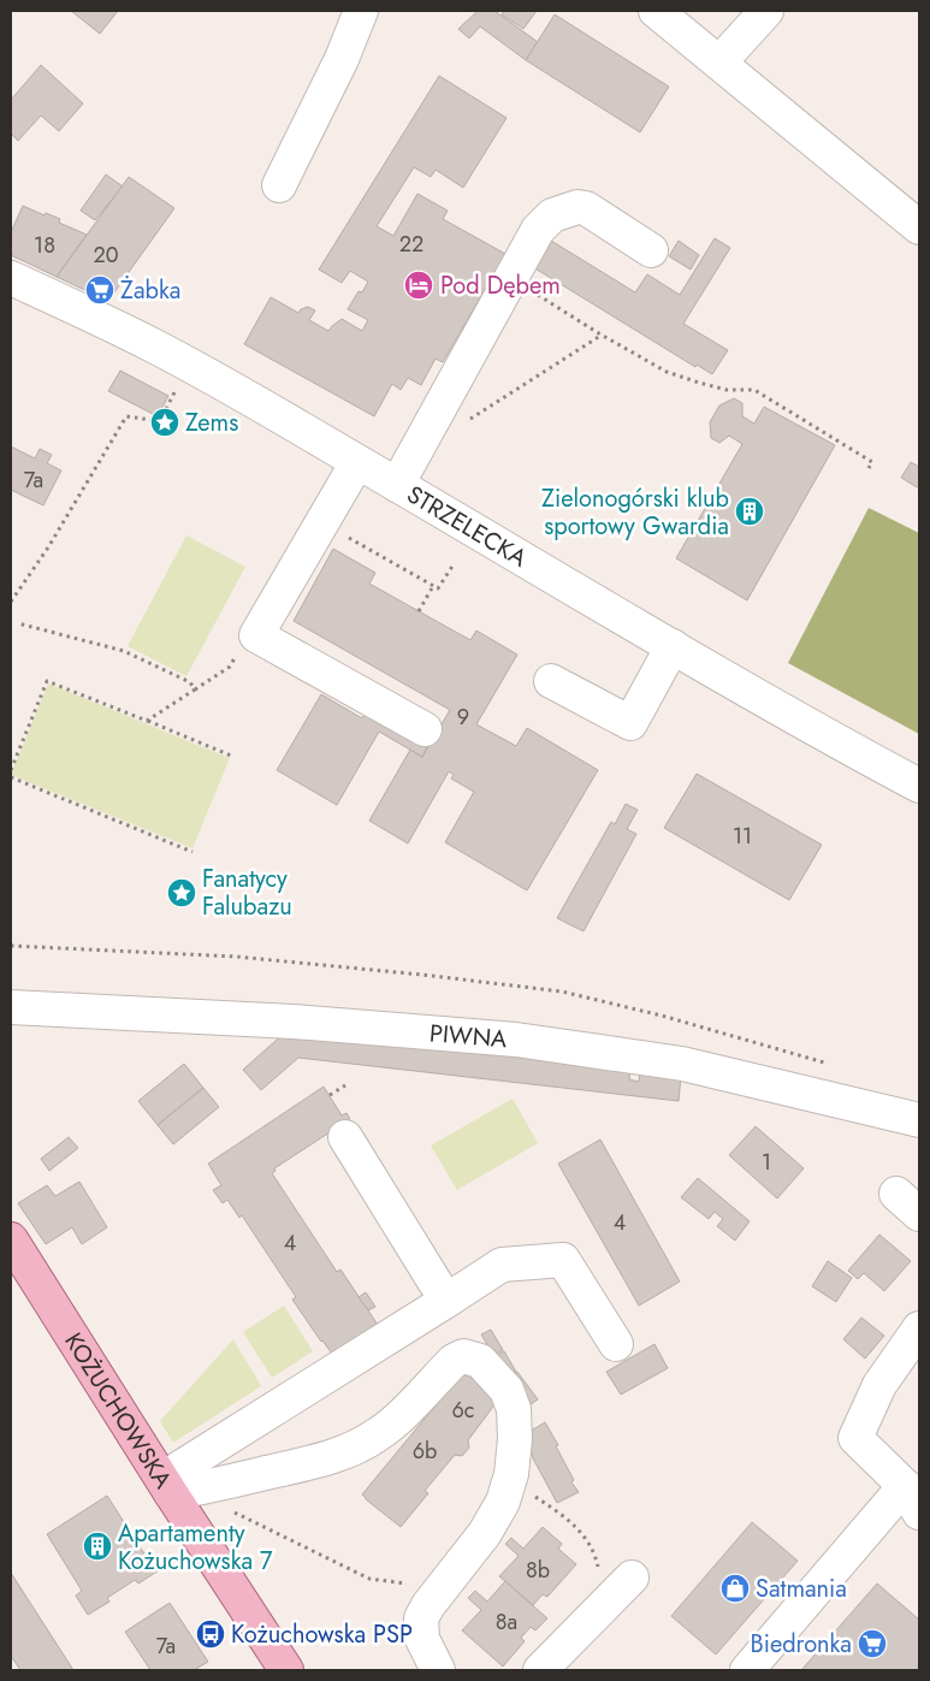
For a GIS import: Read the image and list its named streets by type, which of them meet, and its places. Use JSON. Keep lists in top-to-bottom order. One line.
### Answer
{"streets":{"main road":["KOŻUCHOWSKA"],"street":["STRZELECKA","PIWNA"]},"places":{"hotel":["Pod Dębem"],"supermarket":["Żabka","Biedronka"],"place":["Zems","Fanatycy Falubazu"],"building":["Zielonogórski klub sportowy Gwardia","Apartamenty Kożuchowska 7"],"shop":["Satmania"],"bus stop":["Kożuchowska PSP"]},"house_numbers":["22","18","20","7a","9","11","1","4","4","6c","6b","8b","8a","7a"]}
